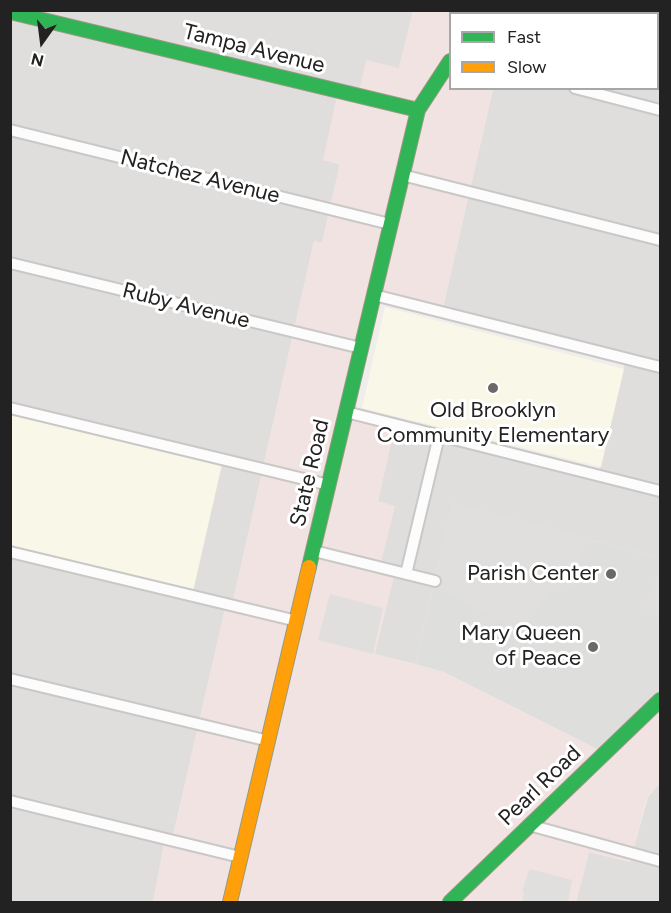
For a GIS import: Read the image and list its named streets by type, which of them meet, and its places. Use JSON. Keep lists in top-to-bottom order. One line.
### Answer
{"streets":{"main road":["Tampa Avenue","State Road","Pearl Road"],"street":["Natchez Avenue","Ruby Avenue"]},"crossings":[["Tampa Avenue","State Road"],["Natchez Avenue","State Road"],["Ruby Avenue","State Road"]],"places":["Old Brooklyn Community Elementary","Parish Center","Mary Queen of Peace"],"legend":["Fast","Slow"],"north":"bottom"}
